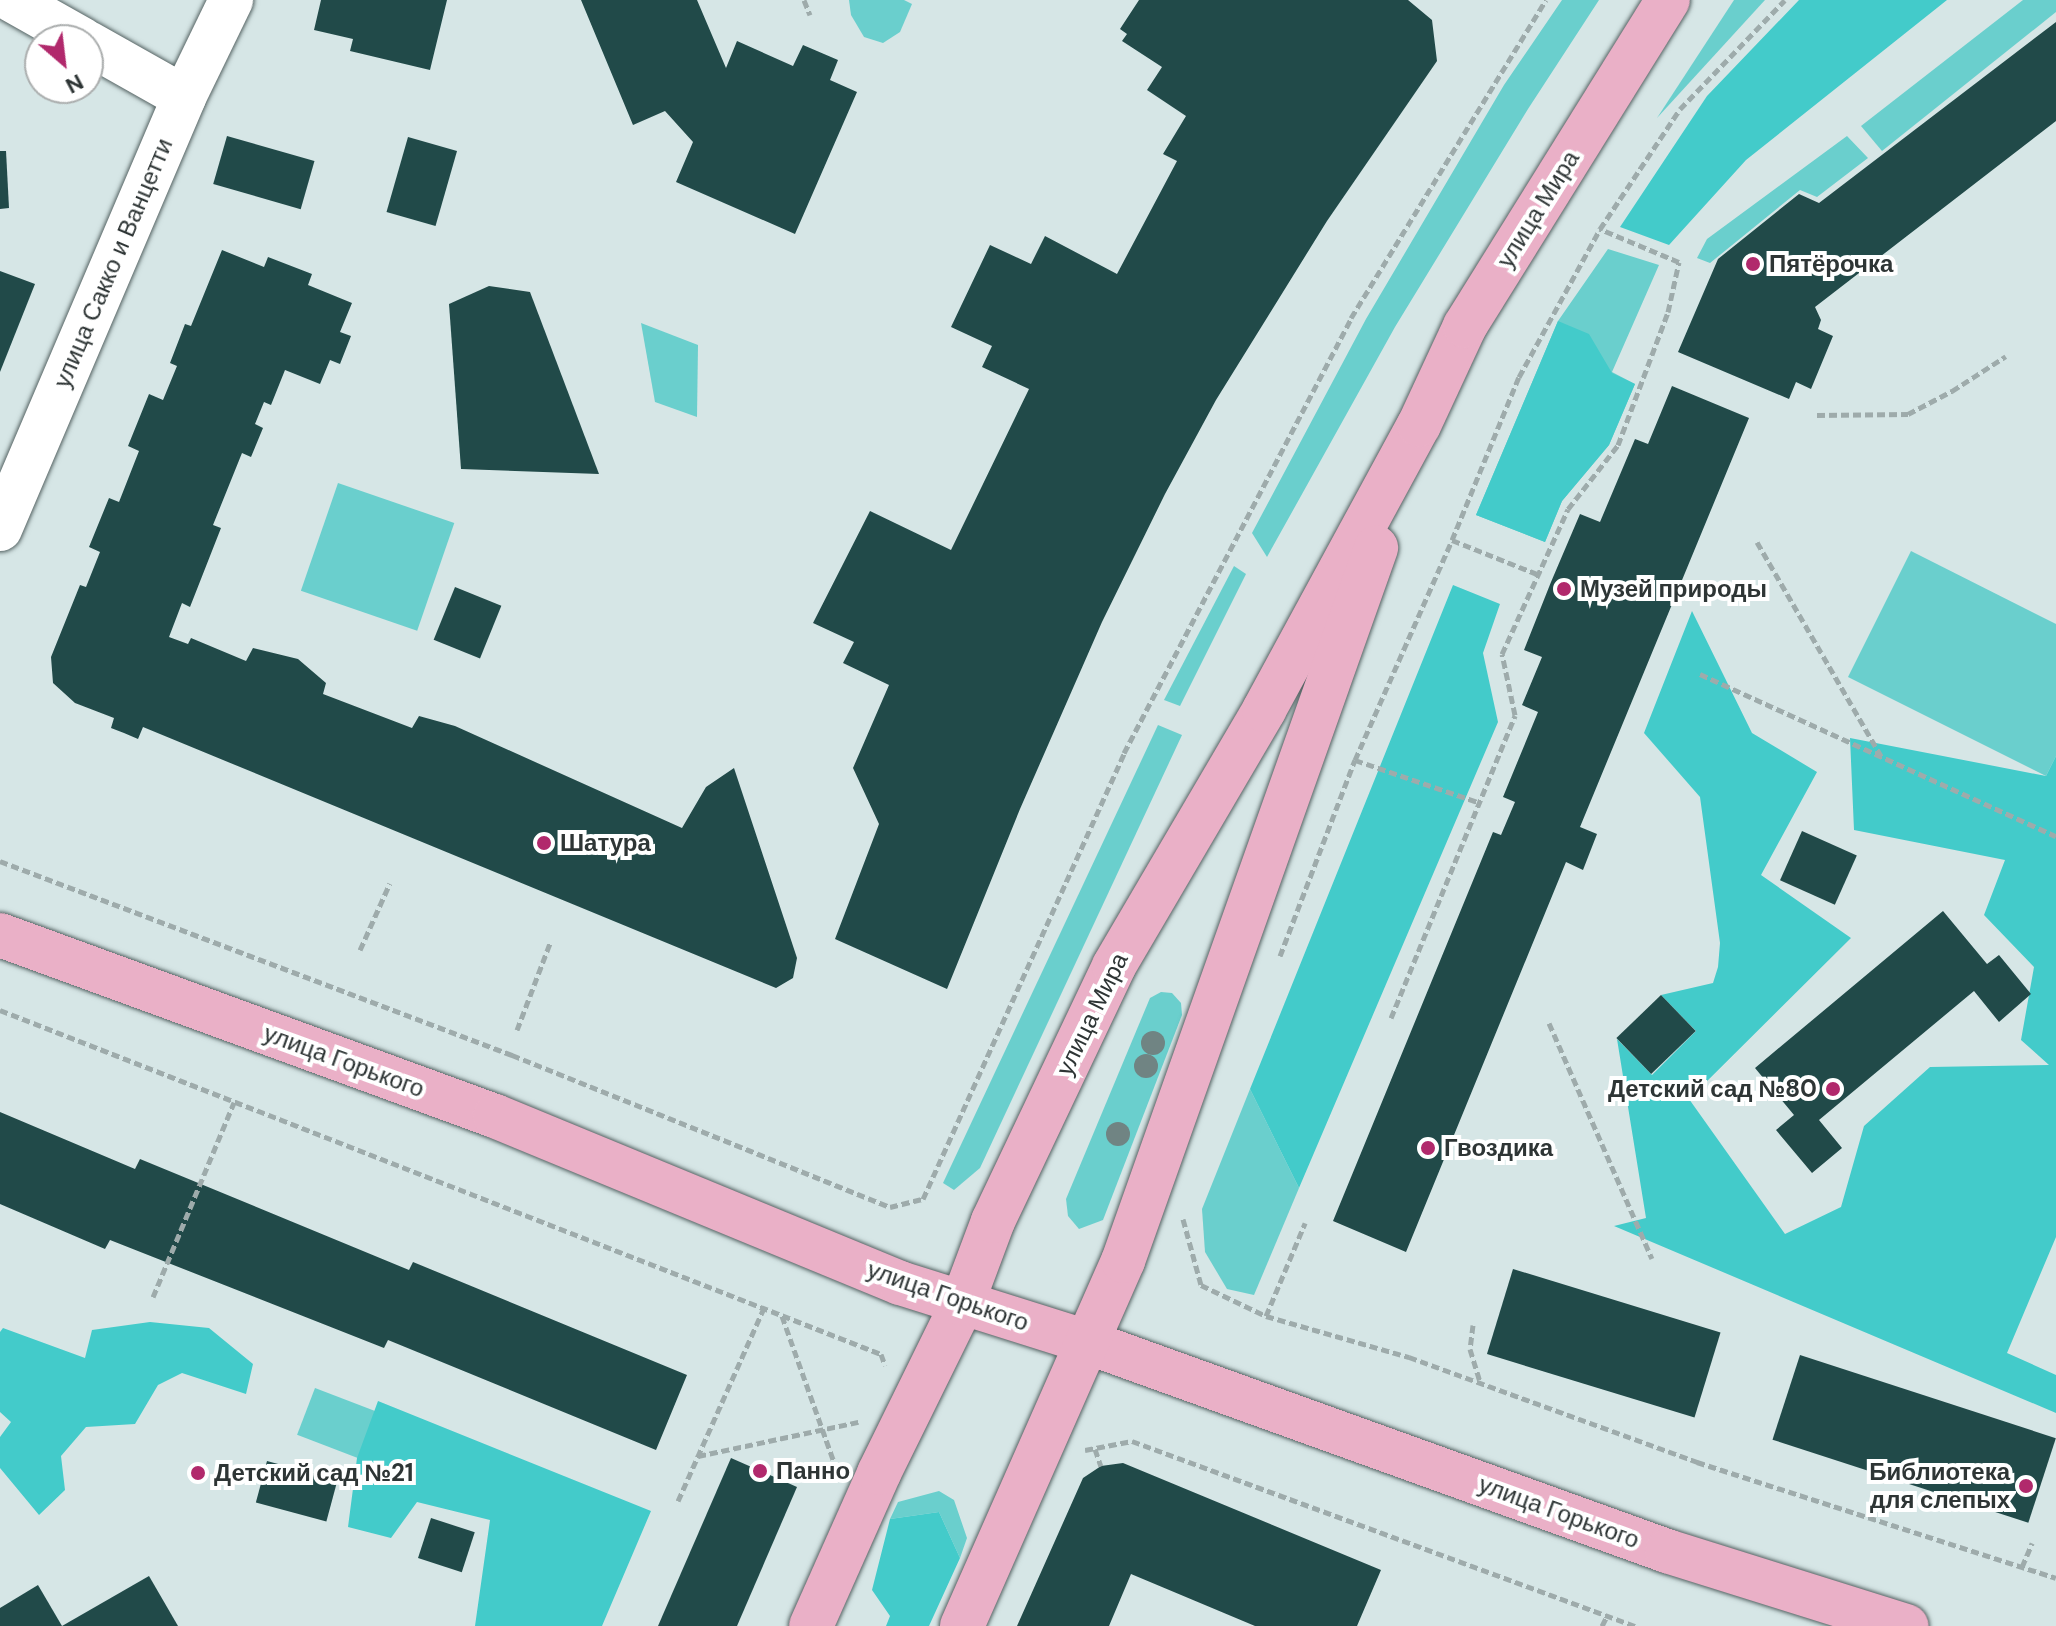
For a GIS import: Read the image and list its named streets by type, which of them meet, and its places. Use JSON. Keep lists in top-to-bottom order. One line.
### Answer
{"streets":{"main road":["улица Мира","улица Горького"],"street":["улица Сакко и Ванцетти"]},"crossings":[["улица Мира","улица Горького"]],"places":["Пятёрочка","Музей природы","Шатура","Детский сад №80","Гвоздика","Панно","Детский сад №21","Библиотека для слепых"],"north":"bottom right"}
